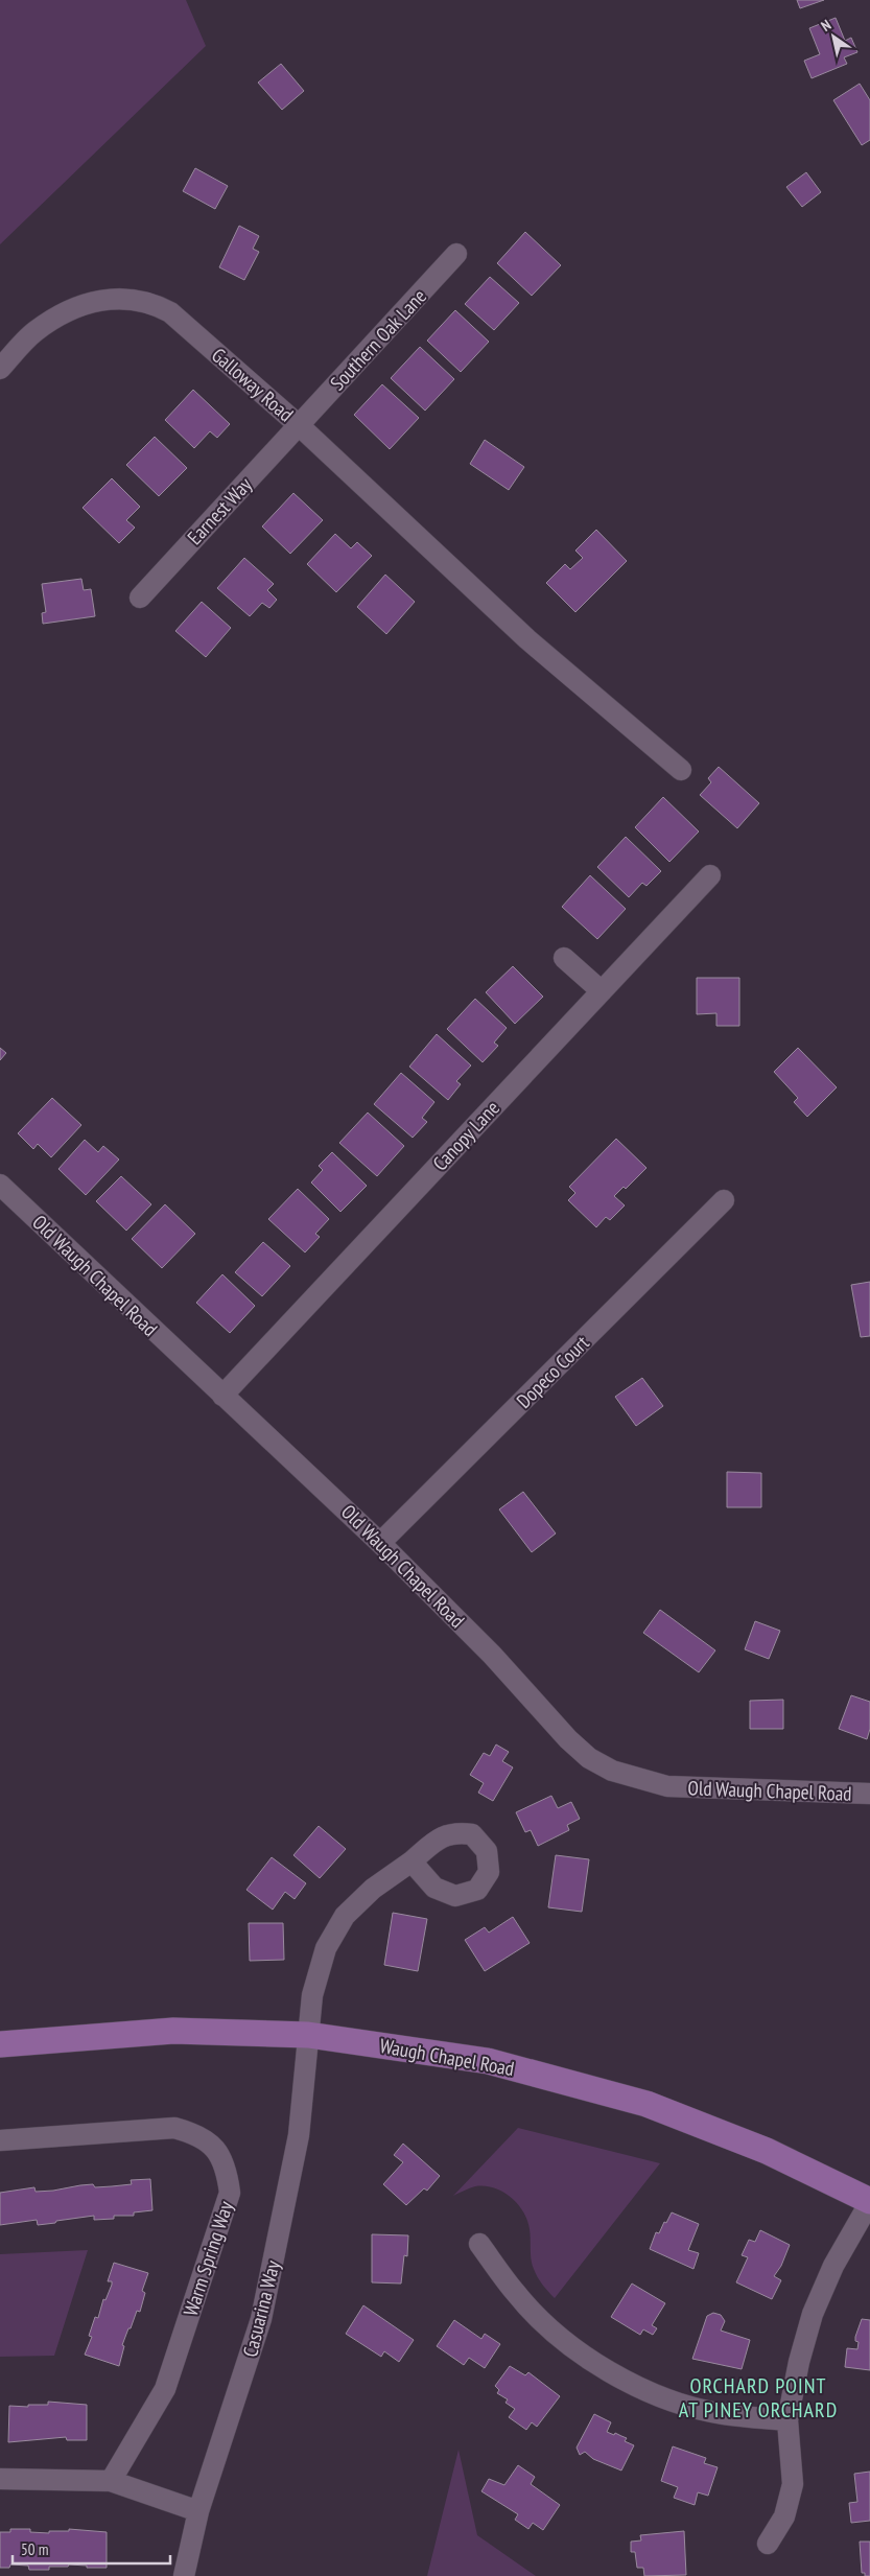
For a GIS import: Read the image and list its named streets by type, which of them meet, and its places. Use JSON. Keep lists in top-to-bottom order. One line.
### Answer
{"streets":{"main road":["Waugh Chapel Road"],"street":["Southern Oak Lane","Galloway Road","Earnest Way","Canopy Lane","Old Waugh Chapel Road","Dopeco Court","Warm Spring Way","Casuarina Way"]},"crossings":[["Southern Oak Lane","Galloway Road"],["Southern Oak Lane","Earnest Way"],["Galloway Road","Earnest Way"],["Canopy Lane","Old Waugh Chapel Road"],["Old Waugh Chapel Road","Dopeco Court"],["Waugh Chapel Road","Casuarina Way"]],"districts":["ORCHARD POINT AT PINEY ORCHARD"],"scale_bar":"50 m","north":"top left"}
